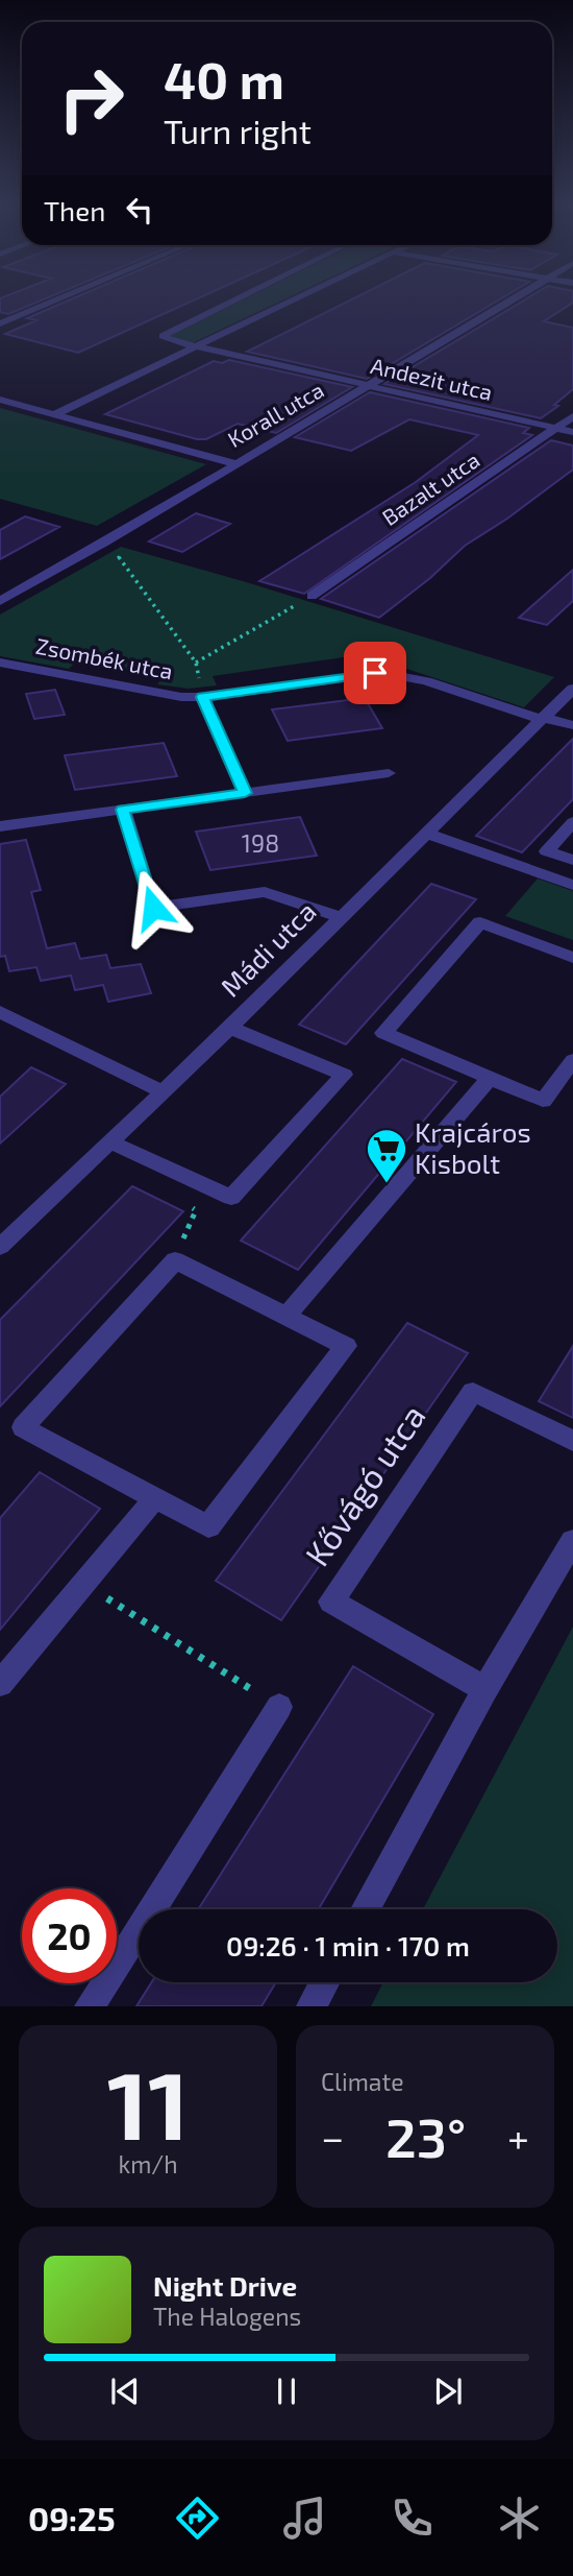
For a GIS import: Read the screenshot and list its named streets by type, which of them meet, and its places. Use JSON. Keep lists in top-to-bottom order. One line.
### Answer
{"streets":{"street":["Andezit utca","Korall utca","Bazalt utca","Zsombék utca","Mádi utca","Kővágó utca"]},"crossings":[["Andezit utca","Korall utca"],["Andezit utca","Bazalt utca"],["Zsombék utca","Mádi utca"]],"places":{"supermarket":["Krajcáros Kisbolt"]},"house_numbers":["198"],"page":{"turn":["40 m","Turn right"],"then":"Then","limit":"20","trip":"09:26 · 1 min · 170 m","tile":[["11","km/h"],"Climate"],"heat":["−","23°","+"],"song":["Night Drive","The Halogens"],"tabs":"09:25"}}
